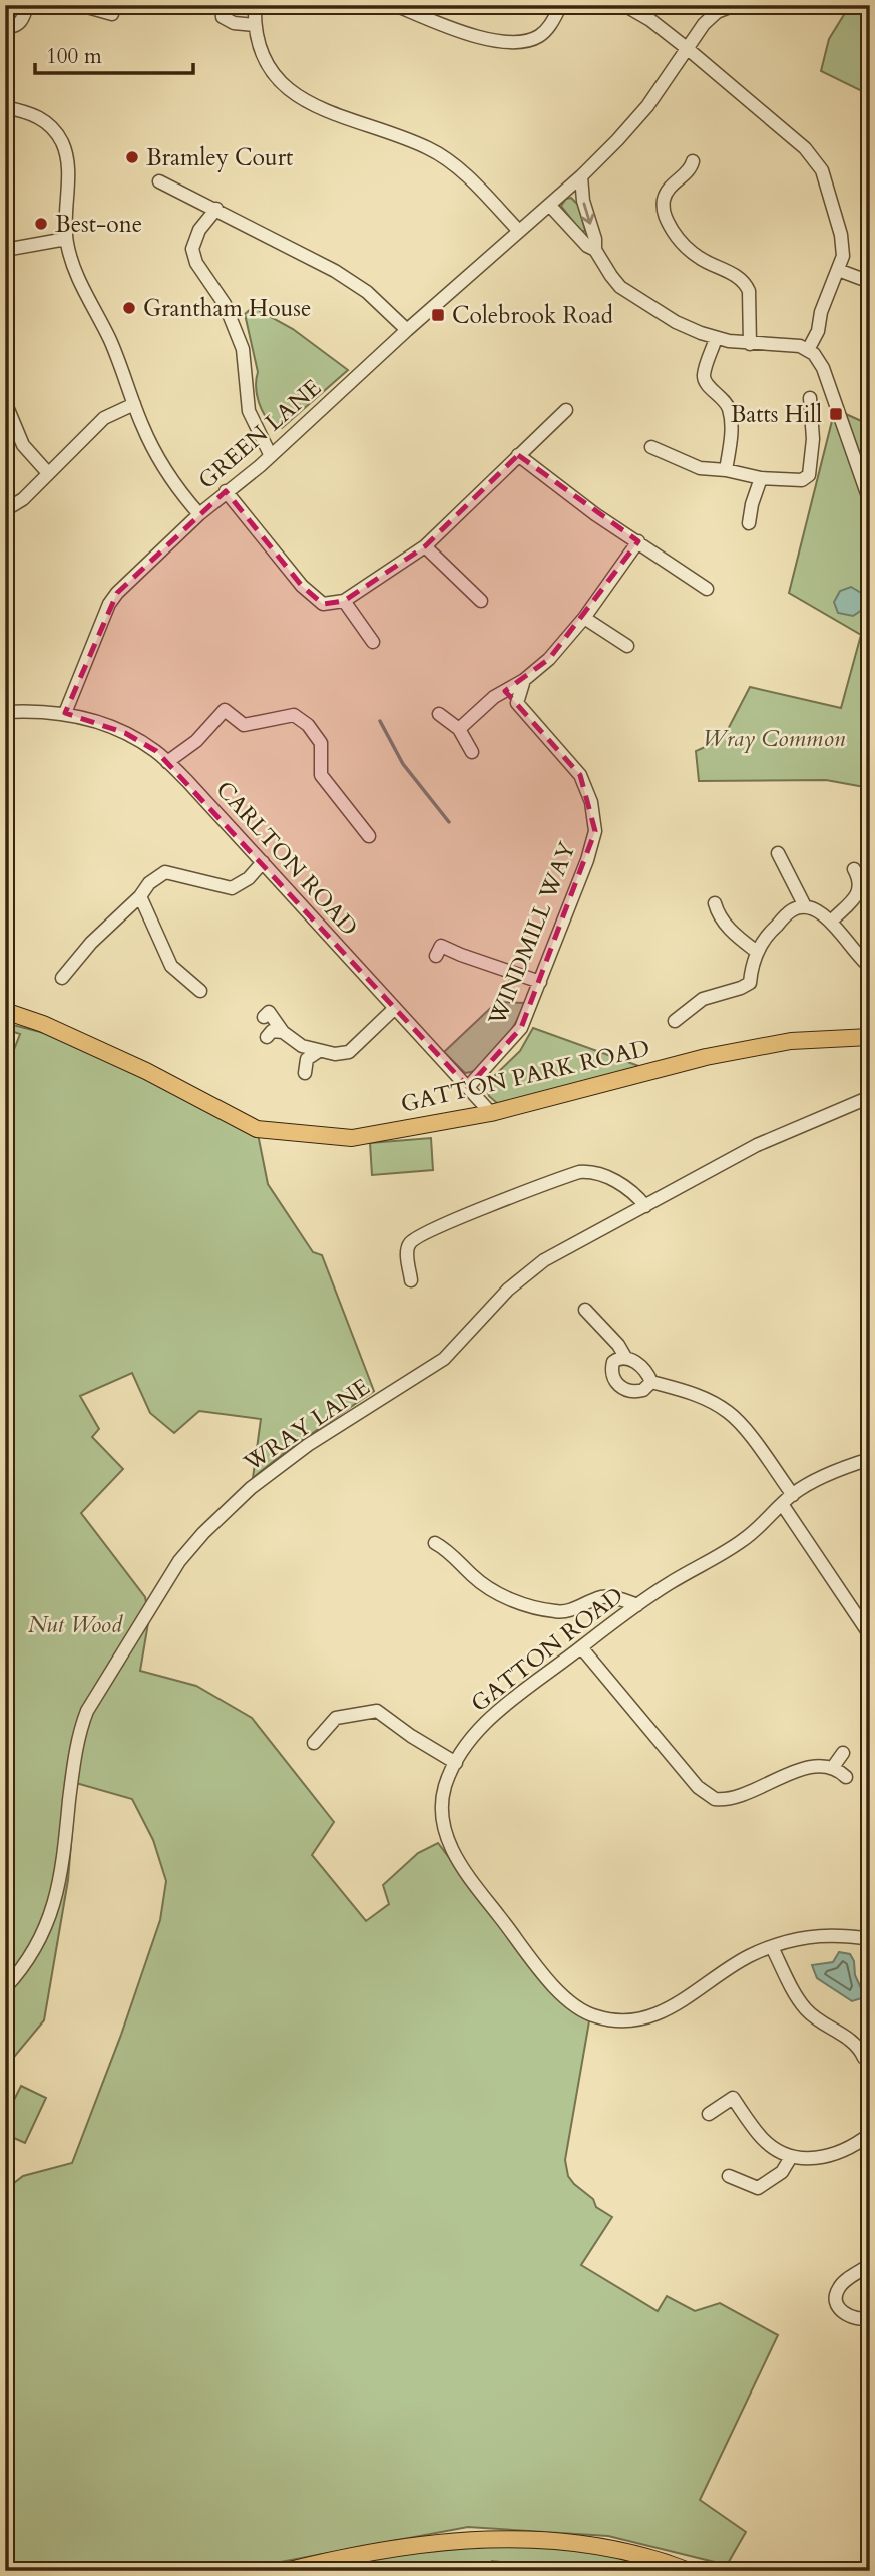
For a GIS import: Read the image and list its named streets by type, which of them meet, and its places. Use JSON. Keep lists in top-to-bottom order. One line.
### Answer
{"streets":{"main road":["GATTON PARK ROAD"],"street":["GREEN LANE","CARLTON ROAD","WINDMILL WAY","WRAY LANE","GATTON ROAD"]},"crossings":[["GREEN LANE","CARLTON ROAD"],["CARLTON ROAD","WINDMILL WAY"],["CARLTON ROAD","GATTON PARK ROAD"]],"parks":["Wray Common","Nut Wood"],"places":{"other":["Bramley Court","Best-one","Grantham House"],"transit":["Colebrook Road","Batts Hill"]},"scale_bar":"100 m"}
